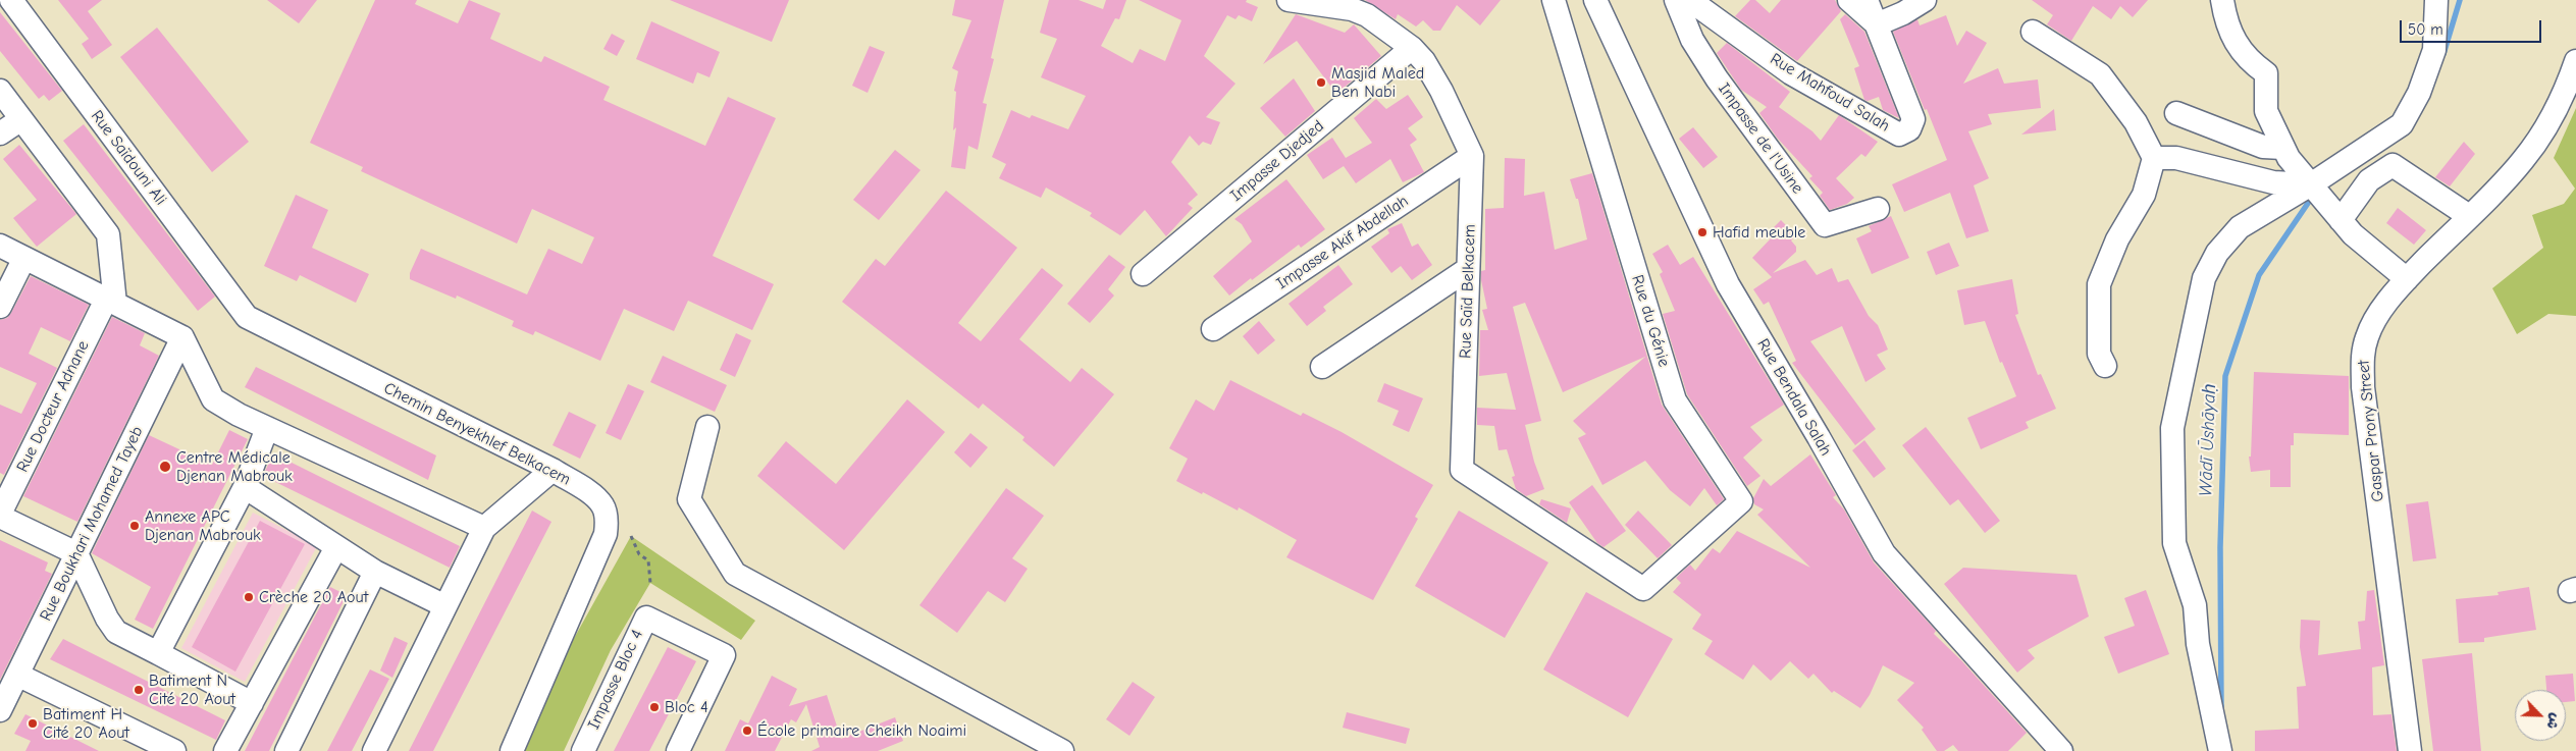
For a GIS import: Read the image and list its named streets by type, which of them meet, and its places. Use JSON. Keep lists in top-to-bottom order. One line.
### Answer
{"streets":{"street":["Rue Mahfoud Salah","Impasse de l'Usine","Rue Saïdouni Ali","Impasse Djedjed","Impasse Akif Abdellah","Rue Saïd Belkacem","Rue du Génie","Rue Bendala Salah","Rue Docteur Adnane","Gaspar Prony Street","Chemin Benyekhlef Belkacem","Rue Boukhari Mohamed Tayeb","Impasse Bloc 4"]},"crossings":[["Rue Saïdouni Ali","Chemin Benyekhlef Belkacem"],["Impasse Djedjed","Rue Saïd Belkacem"],["Impasse Akif Abdellah","Rue Saïd Belkacem"],["Rue Saïd Belkacem","Rue du Génie"]],"water":["Wādī Ūshāyaḥ"],"places":["Masjid Maled Ben Nabi","Hafid meuble","Centre Médicale Djenan Mabrouk","Annexe APC Djenan Mabrouk","Crèche 20 Aout","Batiment N Cité 20 Aout","Bloc 4","Batiment H Cité 20 Aout","École primaire Cheikh Noaimi"],"scale_bar":"50 m","north":"bottom right"}
